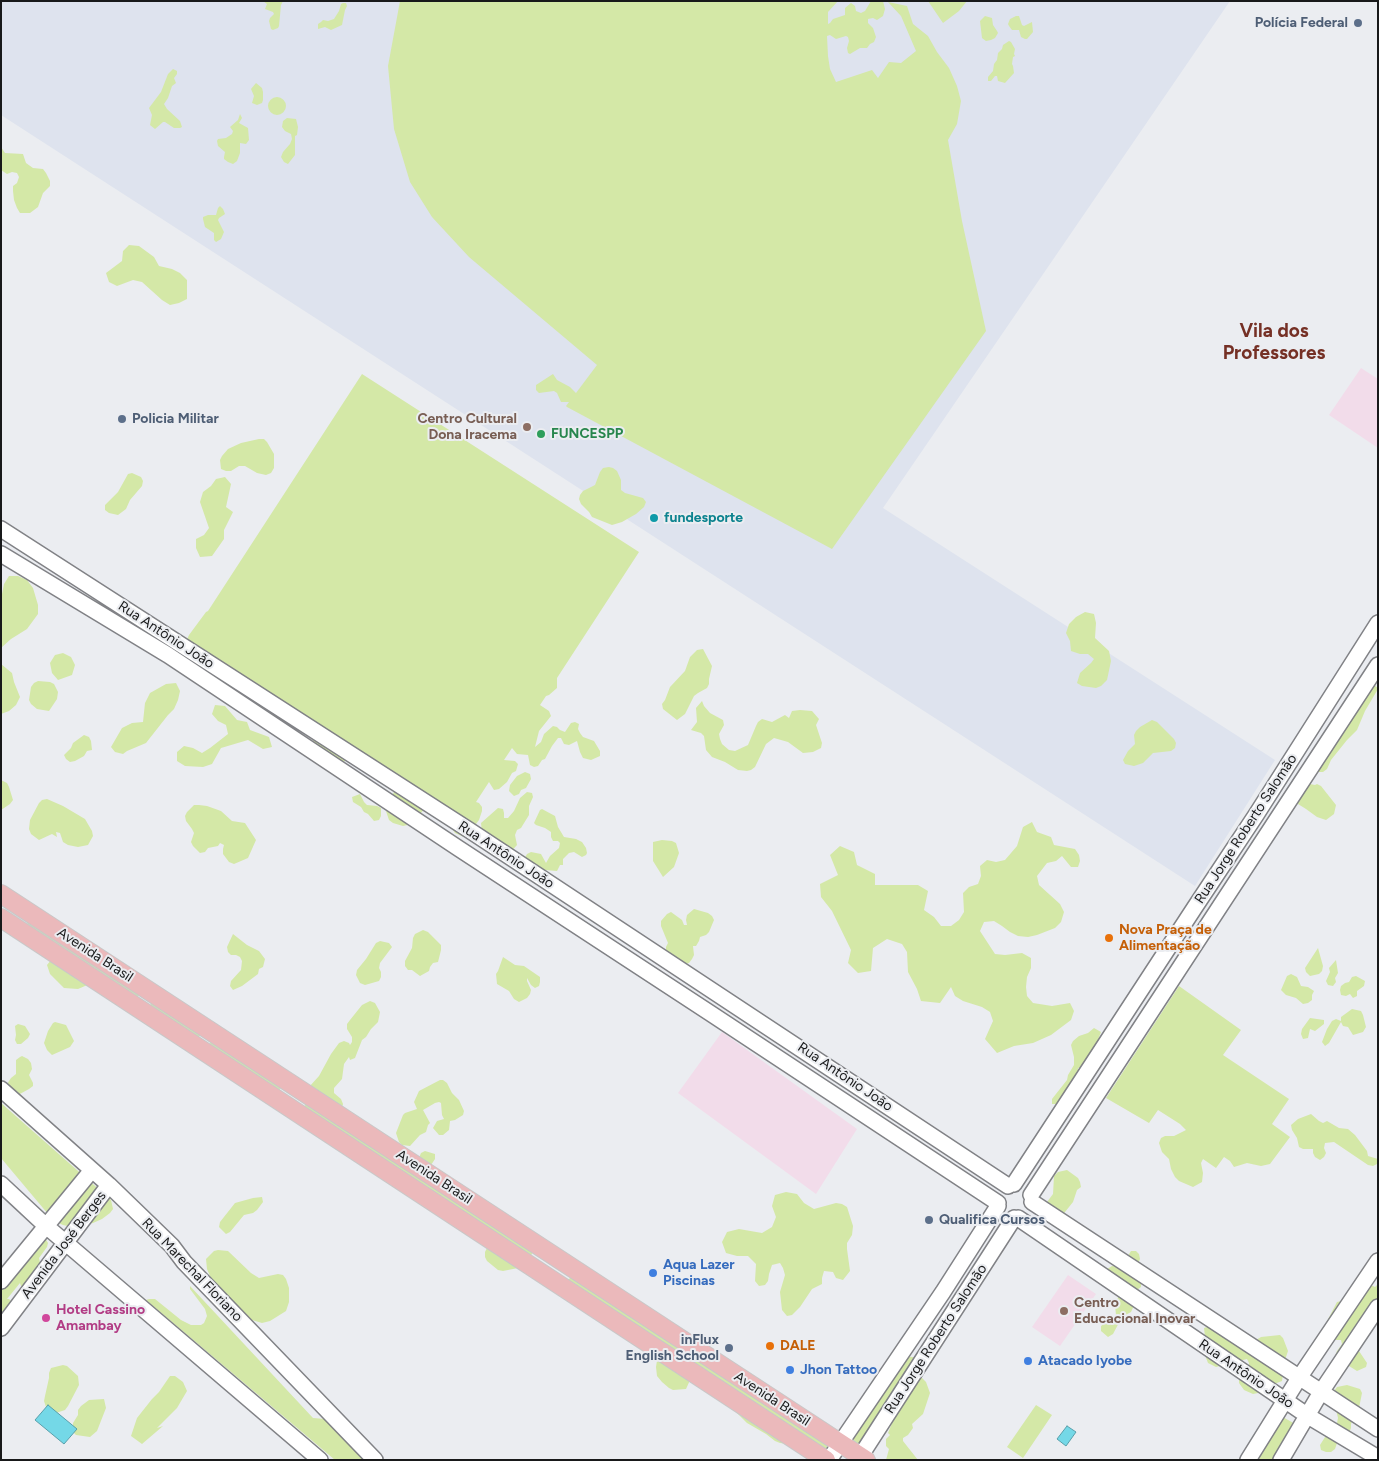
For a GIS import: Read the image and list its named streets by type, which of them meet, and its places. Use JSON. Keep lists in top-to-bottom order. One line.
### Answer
{"streets":{"main road":["Rua Antônio João","Rua Jorge Roberto Salomão","Avenida Brasil","Avenida José Berges","Rua Marechal Floriano"]},"crossings":[["Rua Antônio João","Rua Jorge Roberto Salomão"],["Rua Jorge Roberto Salomão","Avenida Brasil"],["Avenida José Berges","Rua Marechal Floriano"]],"districts":["Vila dos Professores"],"places":["Polícia Federal","Policia Militar","Centro Cultural Dona Iracema","FUNCESPP","fundesporte","Nova Praça de Alimentação","Qualifica Cursos","Aqua Lazer Piscinas","Centro Educacional Inovar","Hotel Cassino Amambay","DALE","inFlux English School","Atacado Iyobe","Jhon Tattoo"]}
